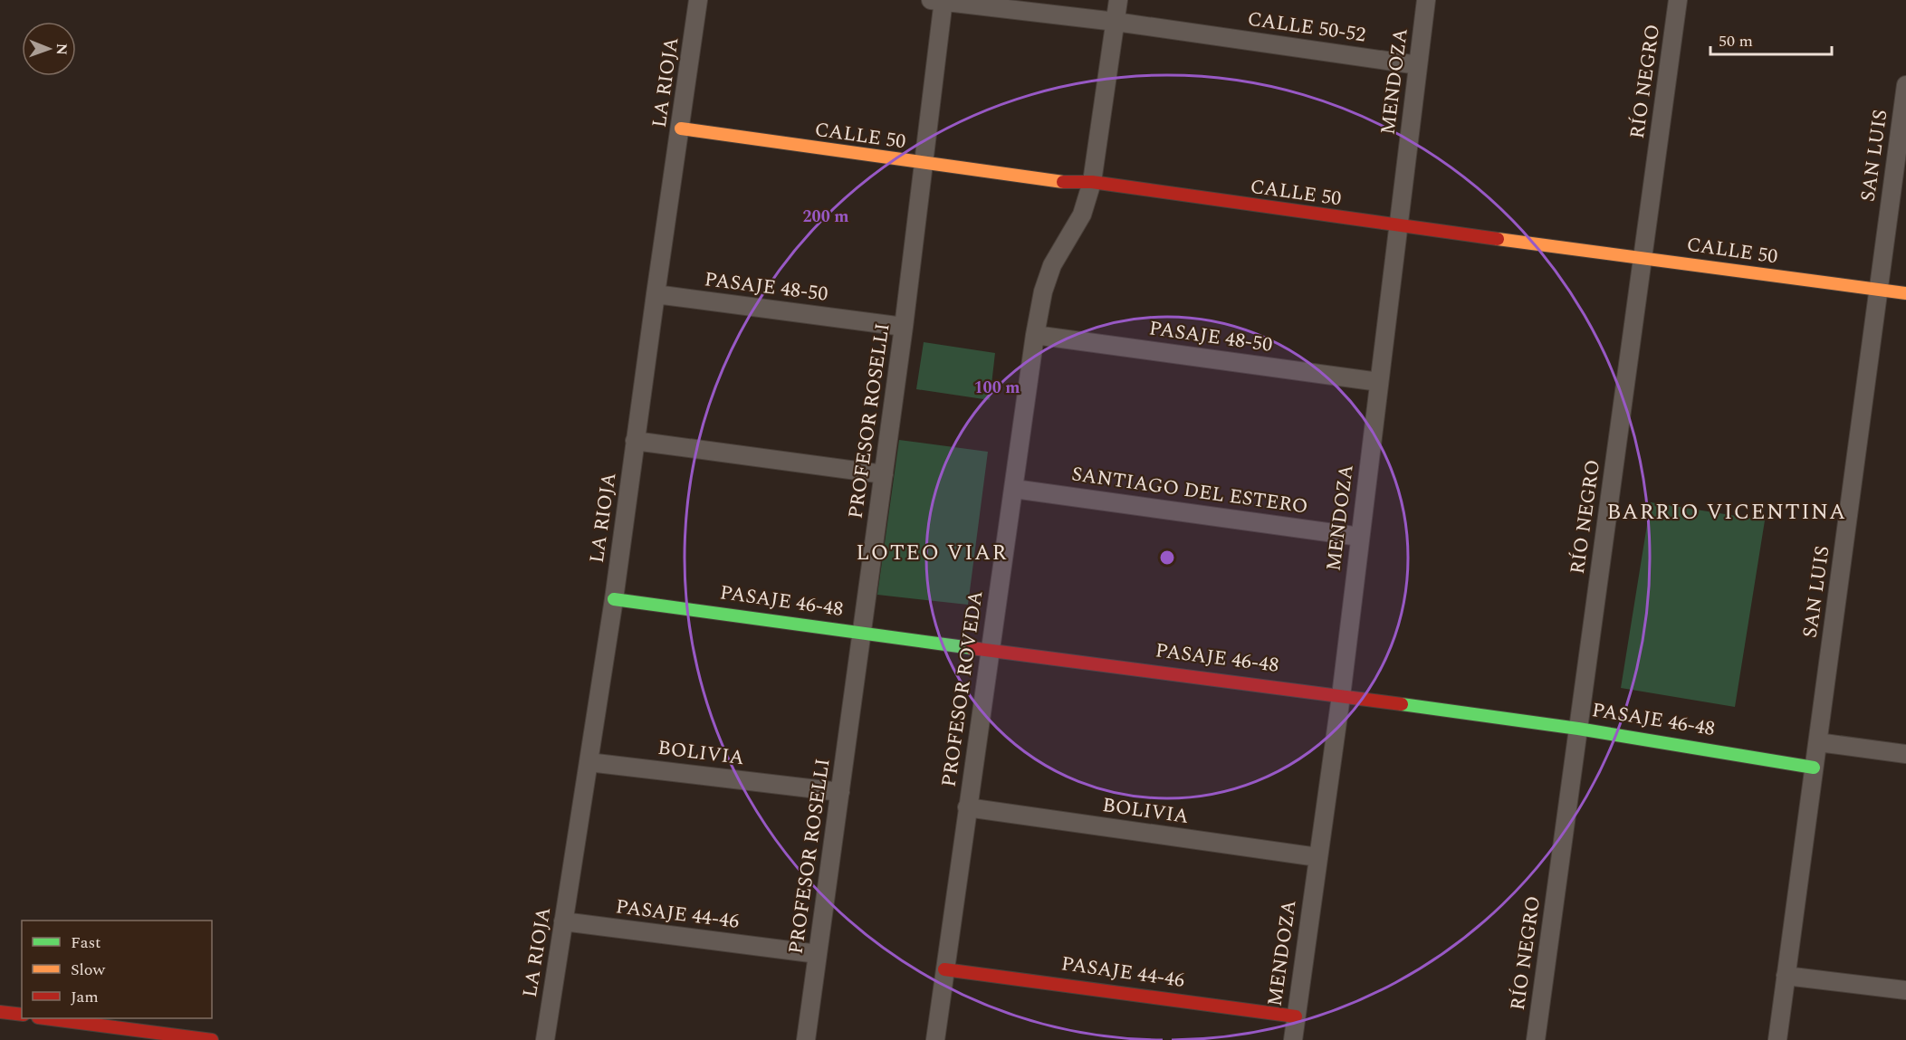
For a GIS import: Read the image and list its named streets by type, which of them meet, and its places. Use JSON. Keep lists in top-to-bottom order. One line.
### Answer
{"streets":{"street":["CALLE 50-52","MENDOZA","RÍO NEGRO","LA RIOJA","CALLE 50","SAN LUIS","PASAJE 48-50","PROFESOR ROSELLI","SANTIAGO DEL ESTERO","PASAJE 46-48","PROFESOR ROVEDA","BOLIVIA","PASAJE 44-46"]},"crossings":[["CALLE 50-52","MENDOZA"],["CALLE 50-52","PROFESOR ROSELLI"],["CALLE 50-52","PROFESOR ROVEDA"],["MENDOZA","CALLE 50"],["MENDOZA","PASAJE 48-50"],["MENDOZA","SANTIAGO DEL ESTERO"],["MENDOZA","PASAJE 46-48"],["MENDOZA","BOLIVIA"],["MENDOZA","PASAJE 44-46"],["RÍO NEGRO","CALLE 50"],["RÍO NEGRO","PASAJE 46-48"],["LA RIOJA","CALLE 50"],["LA RIOJA","PASAJE 48-50"],["LA RIOJA","PASAJE 46-48"],["LA RIOJA","BOLIVIA"],["LA RIOJA","PASAJE 44-46"],["CALLE 50","SAN LUIS"],["CALLE 50","PROFESOR ROSELLI"],["CALLE 50","PROFESOR ROVEDA"],["SAN LUIS","PASAJE 46-48"],["PASAJE 48-50","PROFESOR ROSELLI"],["PASAJE 48-50","PROFESOR ROVEDA"],["PROFESOR ROSELLI","PASAJE 46-48"],["PROFESOR ROSELLI","BOLIVIA"],["PROFESOR ROSELLI","PASAJE 44-46"],["SANTIAGO DEL ESTERO","PROFESOR ROVEDA"],["PASAJE 46-48","PROFESOR ROVEDA"],["PROFESOR ROVEDA","BOLIVIA"],["PROFESOR ROVEDA","PASAJE 44-46"]],"districts":["BARRIO VICENTINA","LOTEO VIAR"],"legend":["Fast","Slow","Jam"],"scale_bar":"50 m","north":"right","rings":["200 m","100 m"]}
